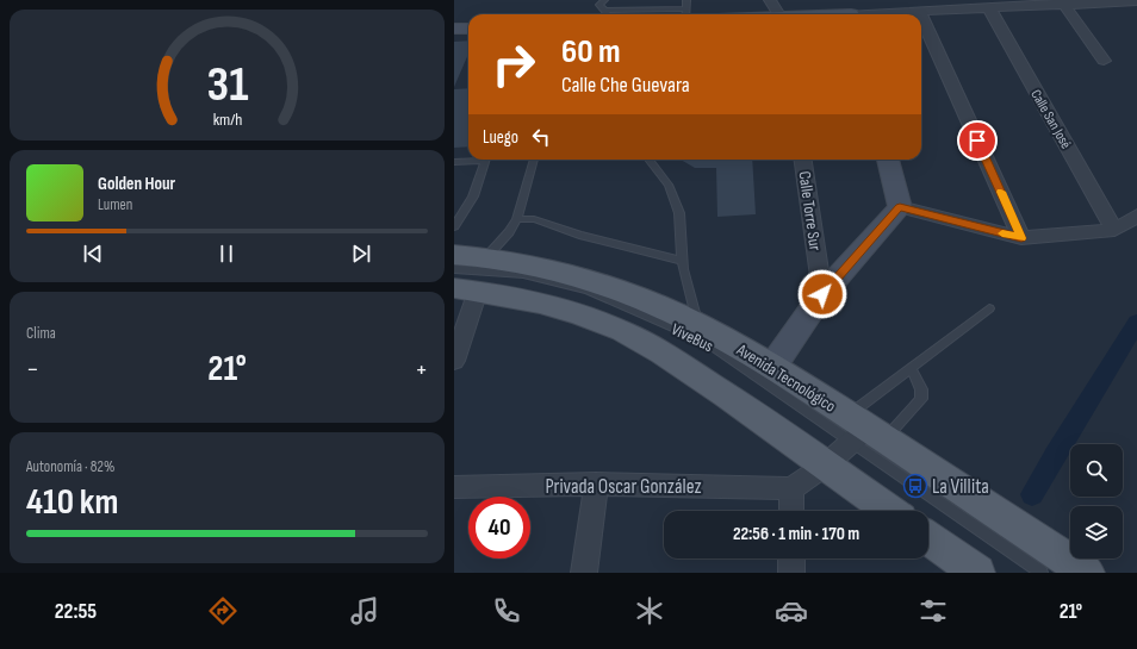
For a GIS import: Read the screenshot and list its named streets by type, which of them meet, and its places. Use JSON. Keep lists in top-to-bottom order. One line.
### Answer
{"streets":{"main road":["Avenida Tecnológico"],"street":["Calle San José","Calle Torre Sur","Privada Oscar González"],"lane":["ViveBus"]},"crossings":[["ViveBus","Avenida Tecnológico"]],"places":{"bus stop":["La Villita"]},"page":{"turn":["60 m","Calle Che Guevara"],"then":"Luego","song":["Golden Hour","Lumen"],"tile":["Clima",["Autonomía · 82%","410 km"]],"heat":["−","21°","+"],"limit":"40","trip":"22:56 · 1 min · 170 m","tabs":["22:55","21°"],"gauge":["31","km/h"]}}
